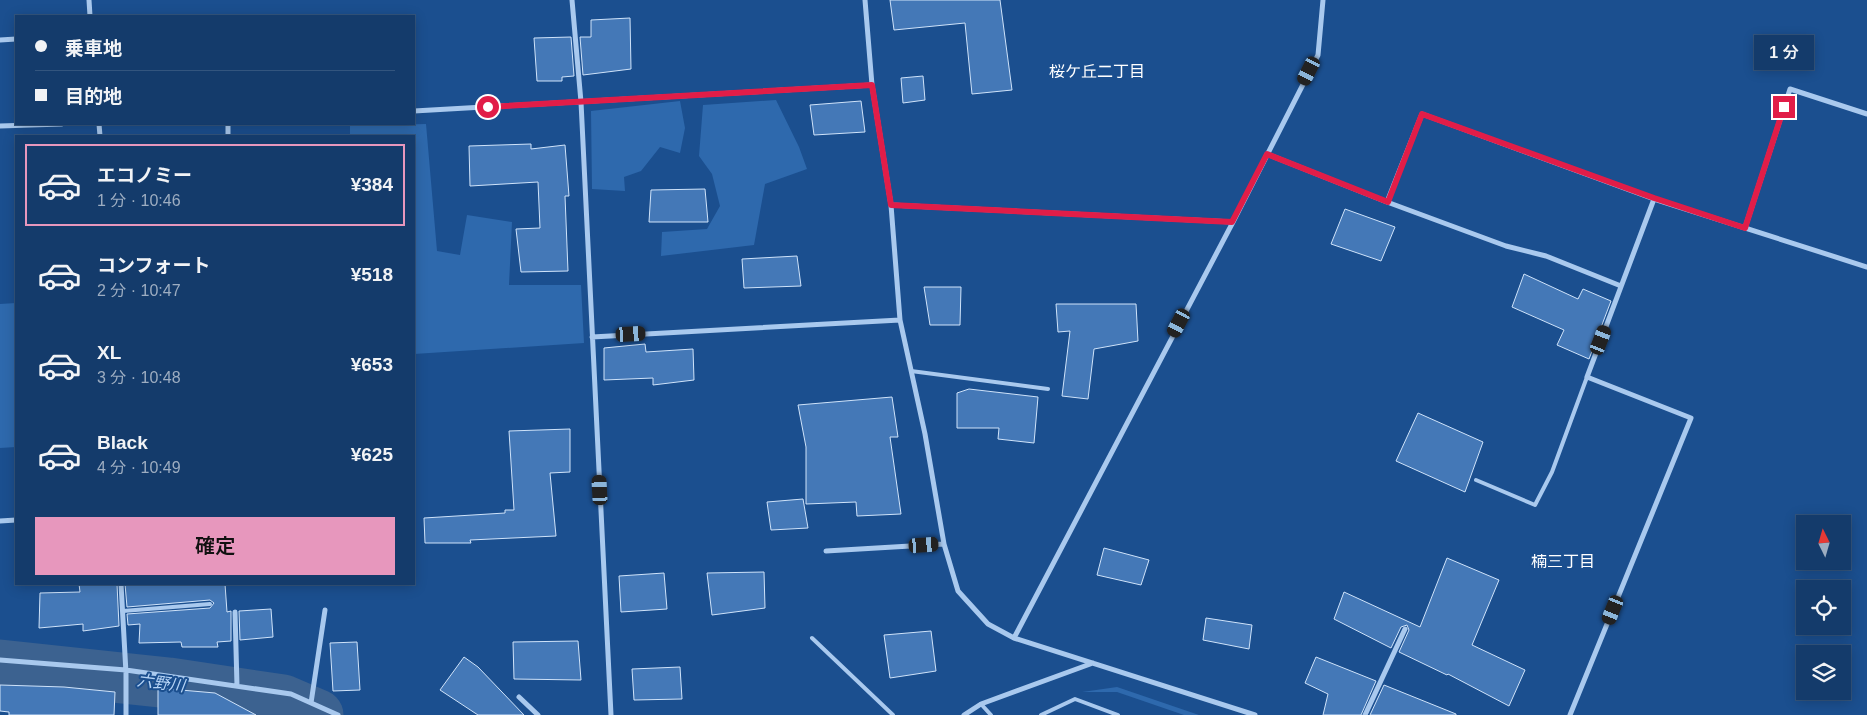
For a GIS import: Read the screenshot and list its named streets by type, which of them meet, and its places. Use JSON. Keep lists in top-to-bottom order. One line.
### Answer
{"districts":["桜ケ丘二丁目","楠三丁目"],"water":["六野川"],"north":"top","page":{"banner":["乗車地","目的地"],"bubble":"1 分","list":[{"name":"エコノミー","note":"1 分 · 10:46","value":"¥384"},{"name":"コンフォート","note":"2 分 · 10:47","value":"¥518"},{"name":"XL","note":"3 分 · 10:48","value":"¥653"},{"name":"Black","note":"4 分 · 10:49","value":"¥625"}],"buttons":"確定"}}
